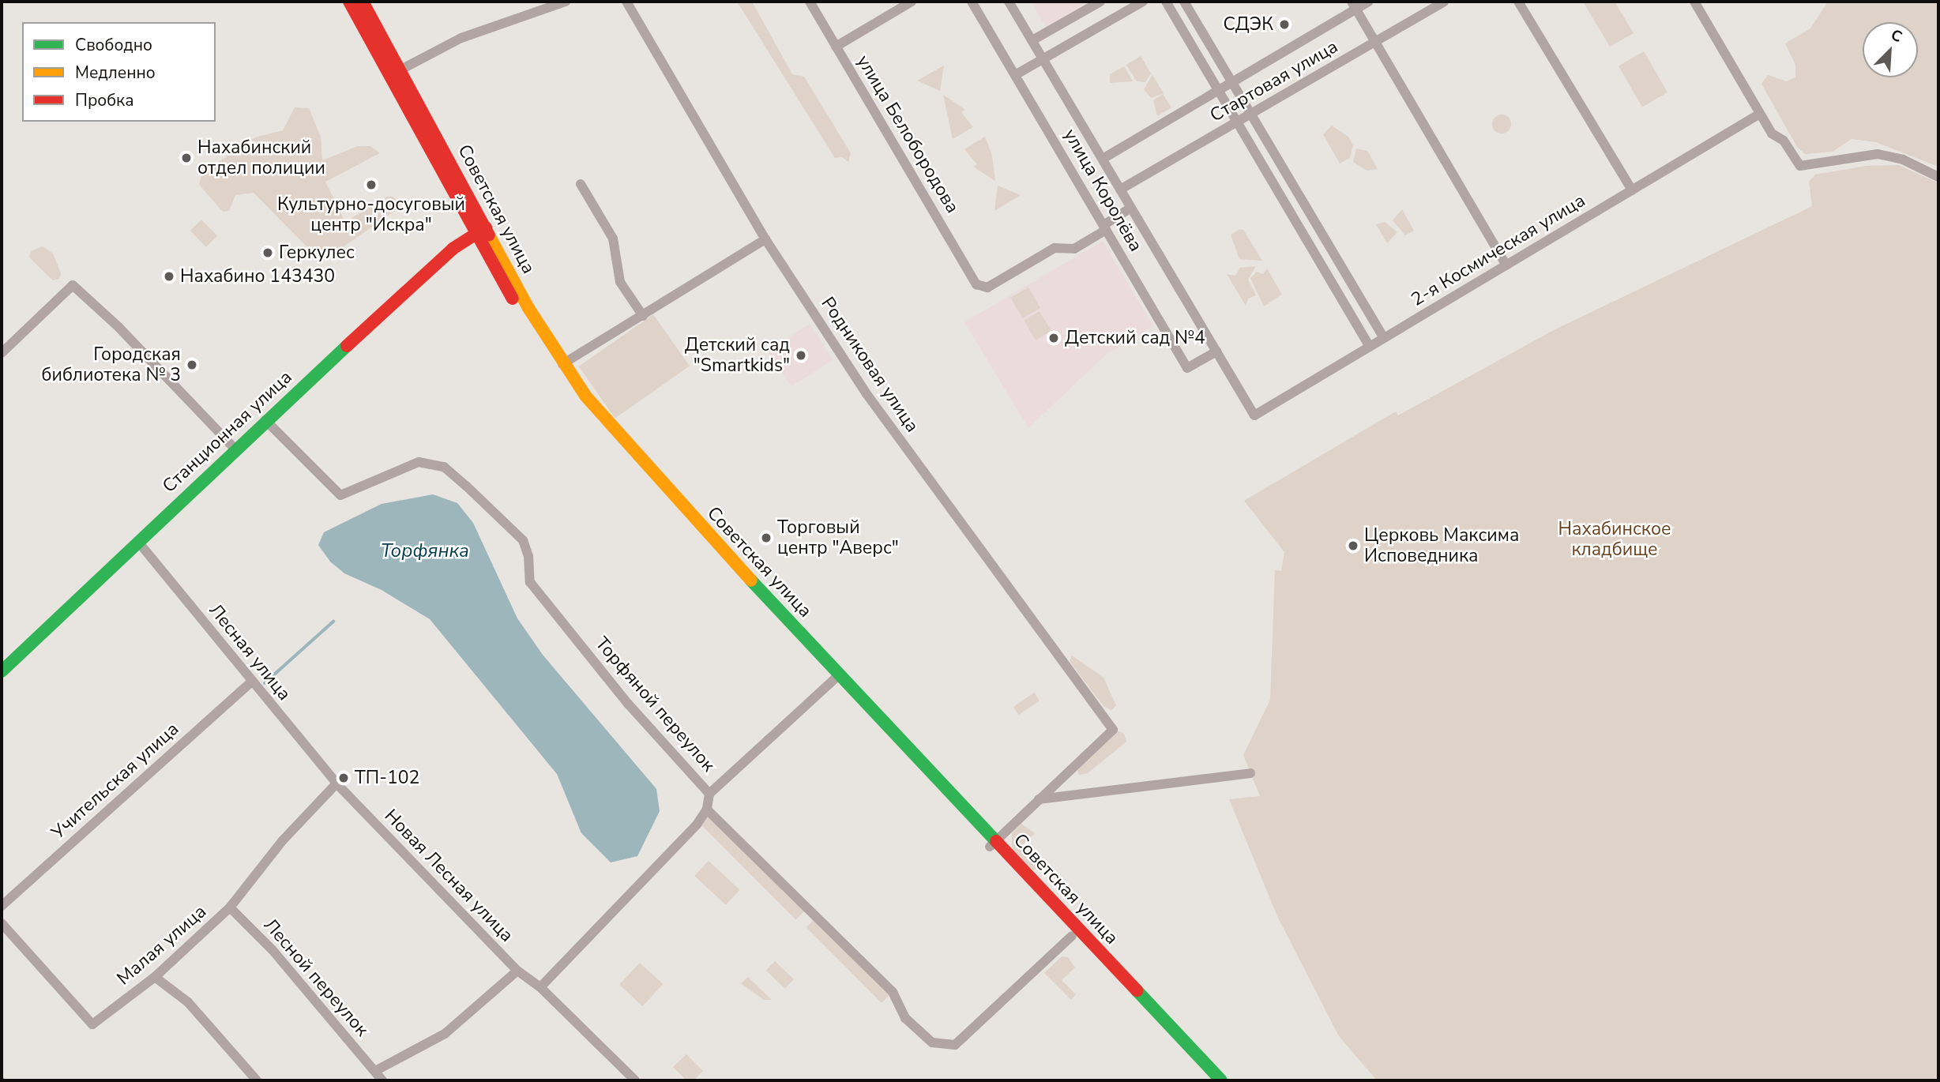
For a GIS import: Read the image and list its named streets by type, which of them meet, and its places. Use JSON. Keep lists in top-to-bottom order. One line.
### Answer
{"streets":{"main road":["Советская улица","Станционная улица"],"street":["Стартовая улица","улица Белобородова","улица Королёва","2-я Космическая улица","Родниковая улица","Лесная улица","Торфяной переулок","Учительская улица","Новая Лесная улица","Малая улица","Лесной переулок"]},"crossings":[["Стартовая улица","улица Королёва"],["улица Белобородова","улица Королёва"],["улица Королёва","2-я Космическая улица"],["Советская улица","Станционная улица"],["Станционная улица","Лесная улица"],["Станционная улица","Торфяной переулок"],["Лесная улица","Учительская улица"],["Лесная улица","Новая Лесная улица"],["Лесная улица","Малая улица"],["Новая Лесная улица","Малая улица"],["Малая улица","Лесной переулок"]],"water":["Торфянка"],"parks":["Нахабинское кладбище"],"places":["СДЭК","Нахабинский отдел полиции","Культурно-досуговый центр \"Искра\"","Геркулес","Нахабино 143430","Детский сад №4","Детский сад \"Smartkids\"","Городская библиотека № 3","Торговый центр \"Аверс\"","Церковь Максима Исповедника","ТП-102"],"legend":["Свободно","Медленно","Пробка"],"north":"top right"}
